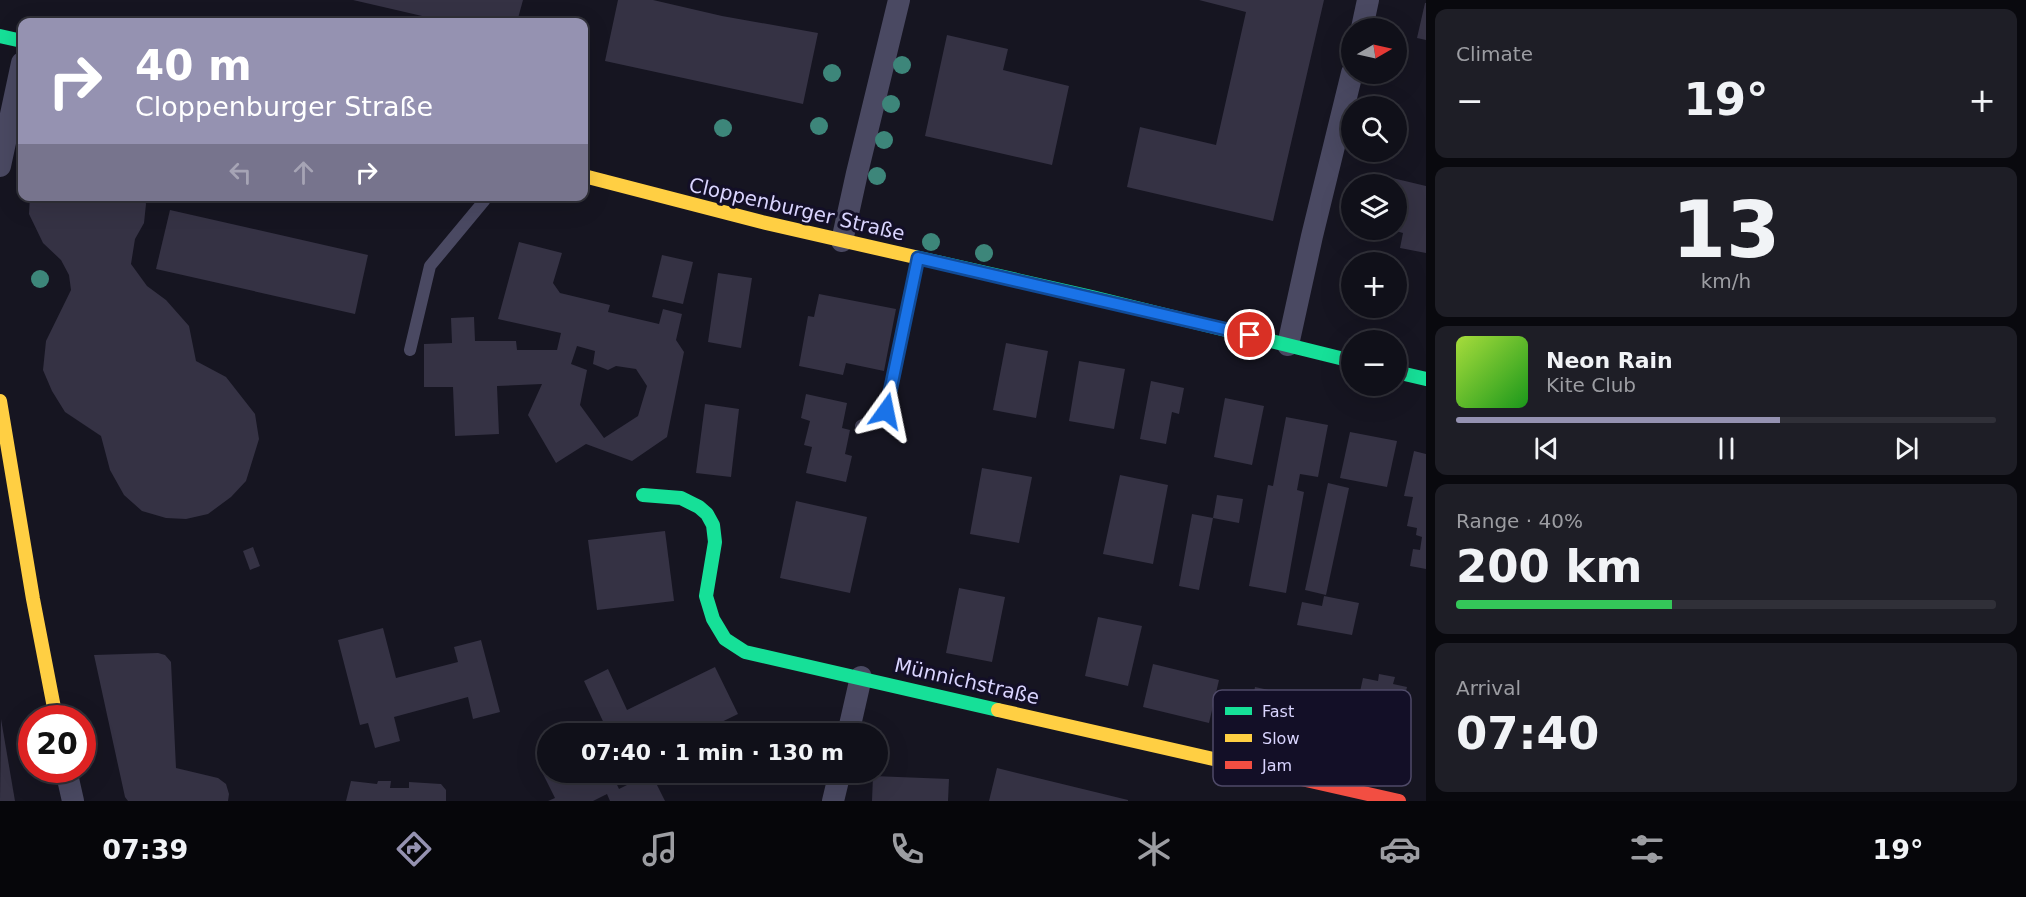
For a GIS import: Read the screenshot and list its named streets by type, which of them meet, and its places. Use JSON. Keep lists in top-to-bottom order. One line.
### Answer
{"streets":{"street":["Cloppenburger Straße","Münnichstraße"]},"legend":["Fast","Slow","Jam"],"north":"right","page":{"tile":["Climate",["13","km/h"],["Range · 40%","200 km"],["Arrival","07:40"]],"map_buttons":["+","−"],"turn":["40 m","Cloppenburger Straße"],"heat":["−","19°","+"],"song":["Neon Rain","Kite Club"],"limit":"20","trip":"07:40 · 1 min · 130 m","tabs":["07:39","19°"]}}
